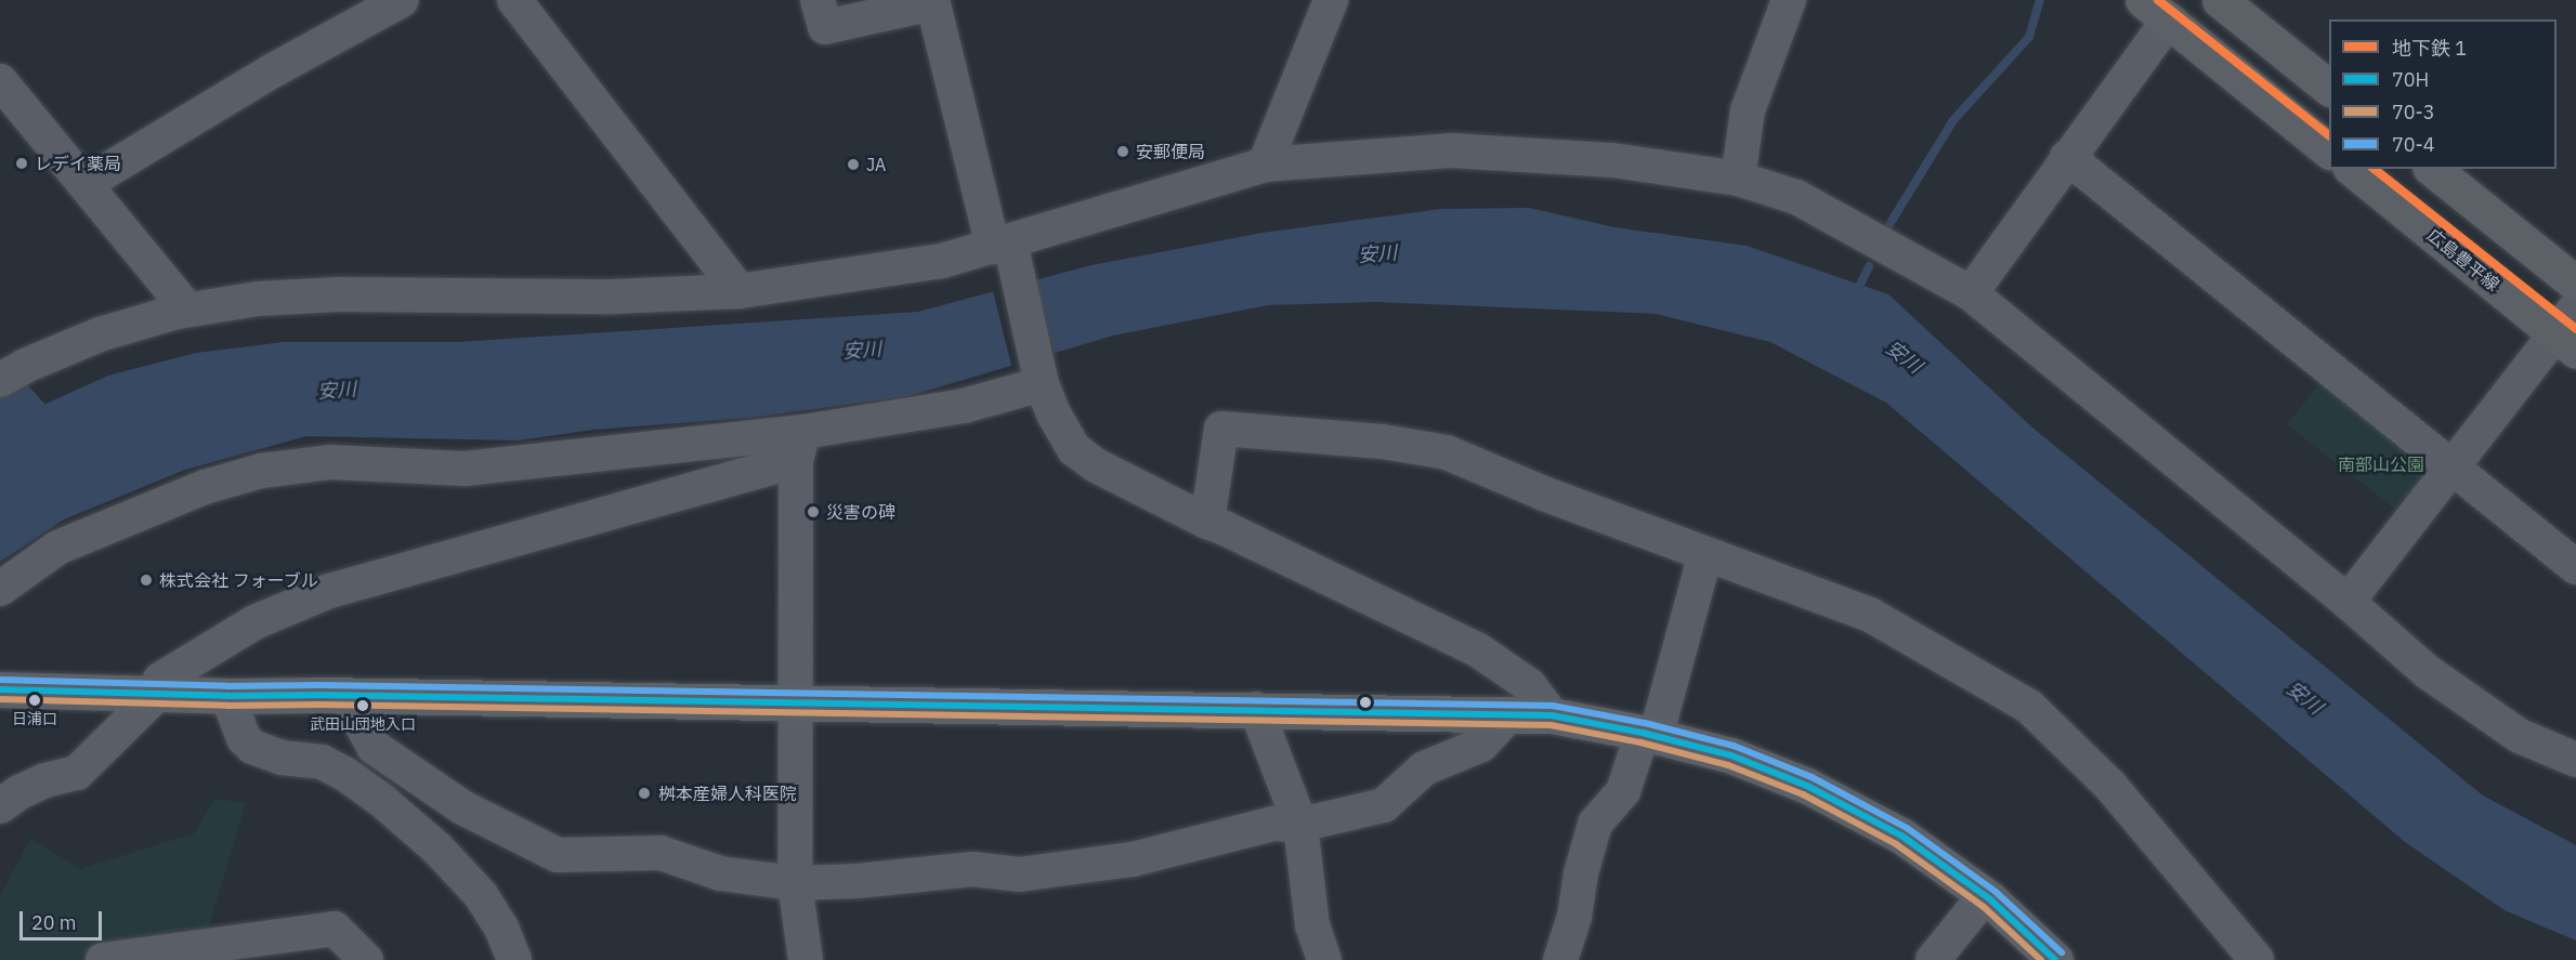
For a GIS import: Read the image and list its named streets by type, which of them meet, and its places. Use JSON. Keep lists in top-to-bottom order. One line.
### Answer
{"streets":{"main road":["広島豊平線"]},"water":["安川"],"parks":["南部山公園"],"places":["安郵便局","レデイ薬局","JA","災害の碑","株式会社 フォーブル","日浦口","武田山団地入口","桝本産婦人科医院"],"lines":["metro line 1","transit line 70-4","transit line 70H","transit line 70-3"],"legend":["地下鉄 1","70H","70-3","70-4"],"scale_bar":"20 m"}
